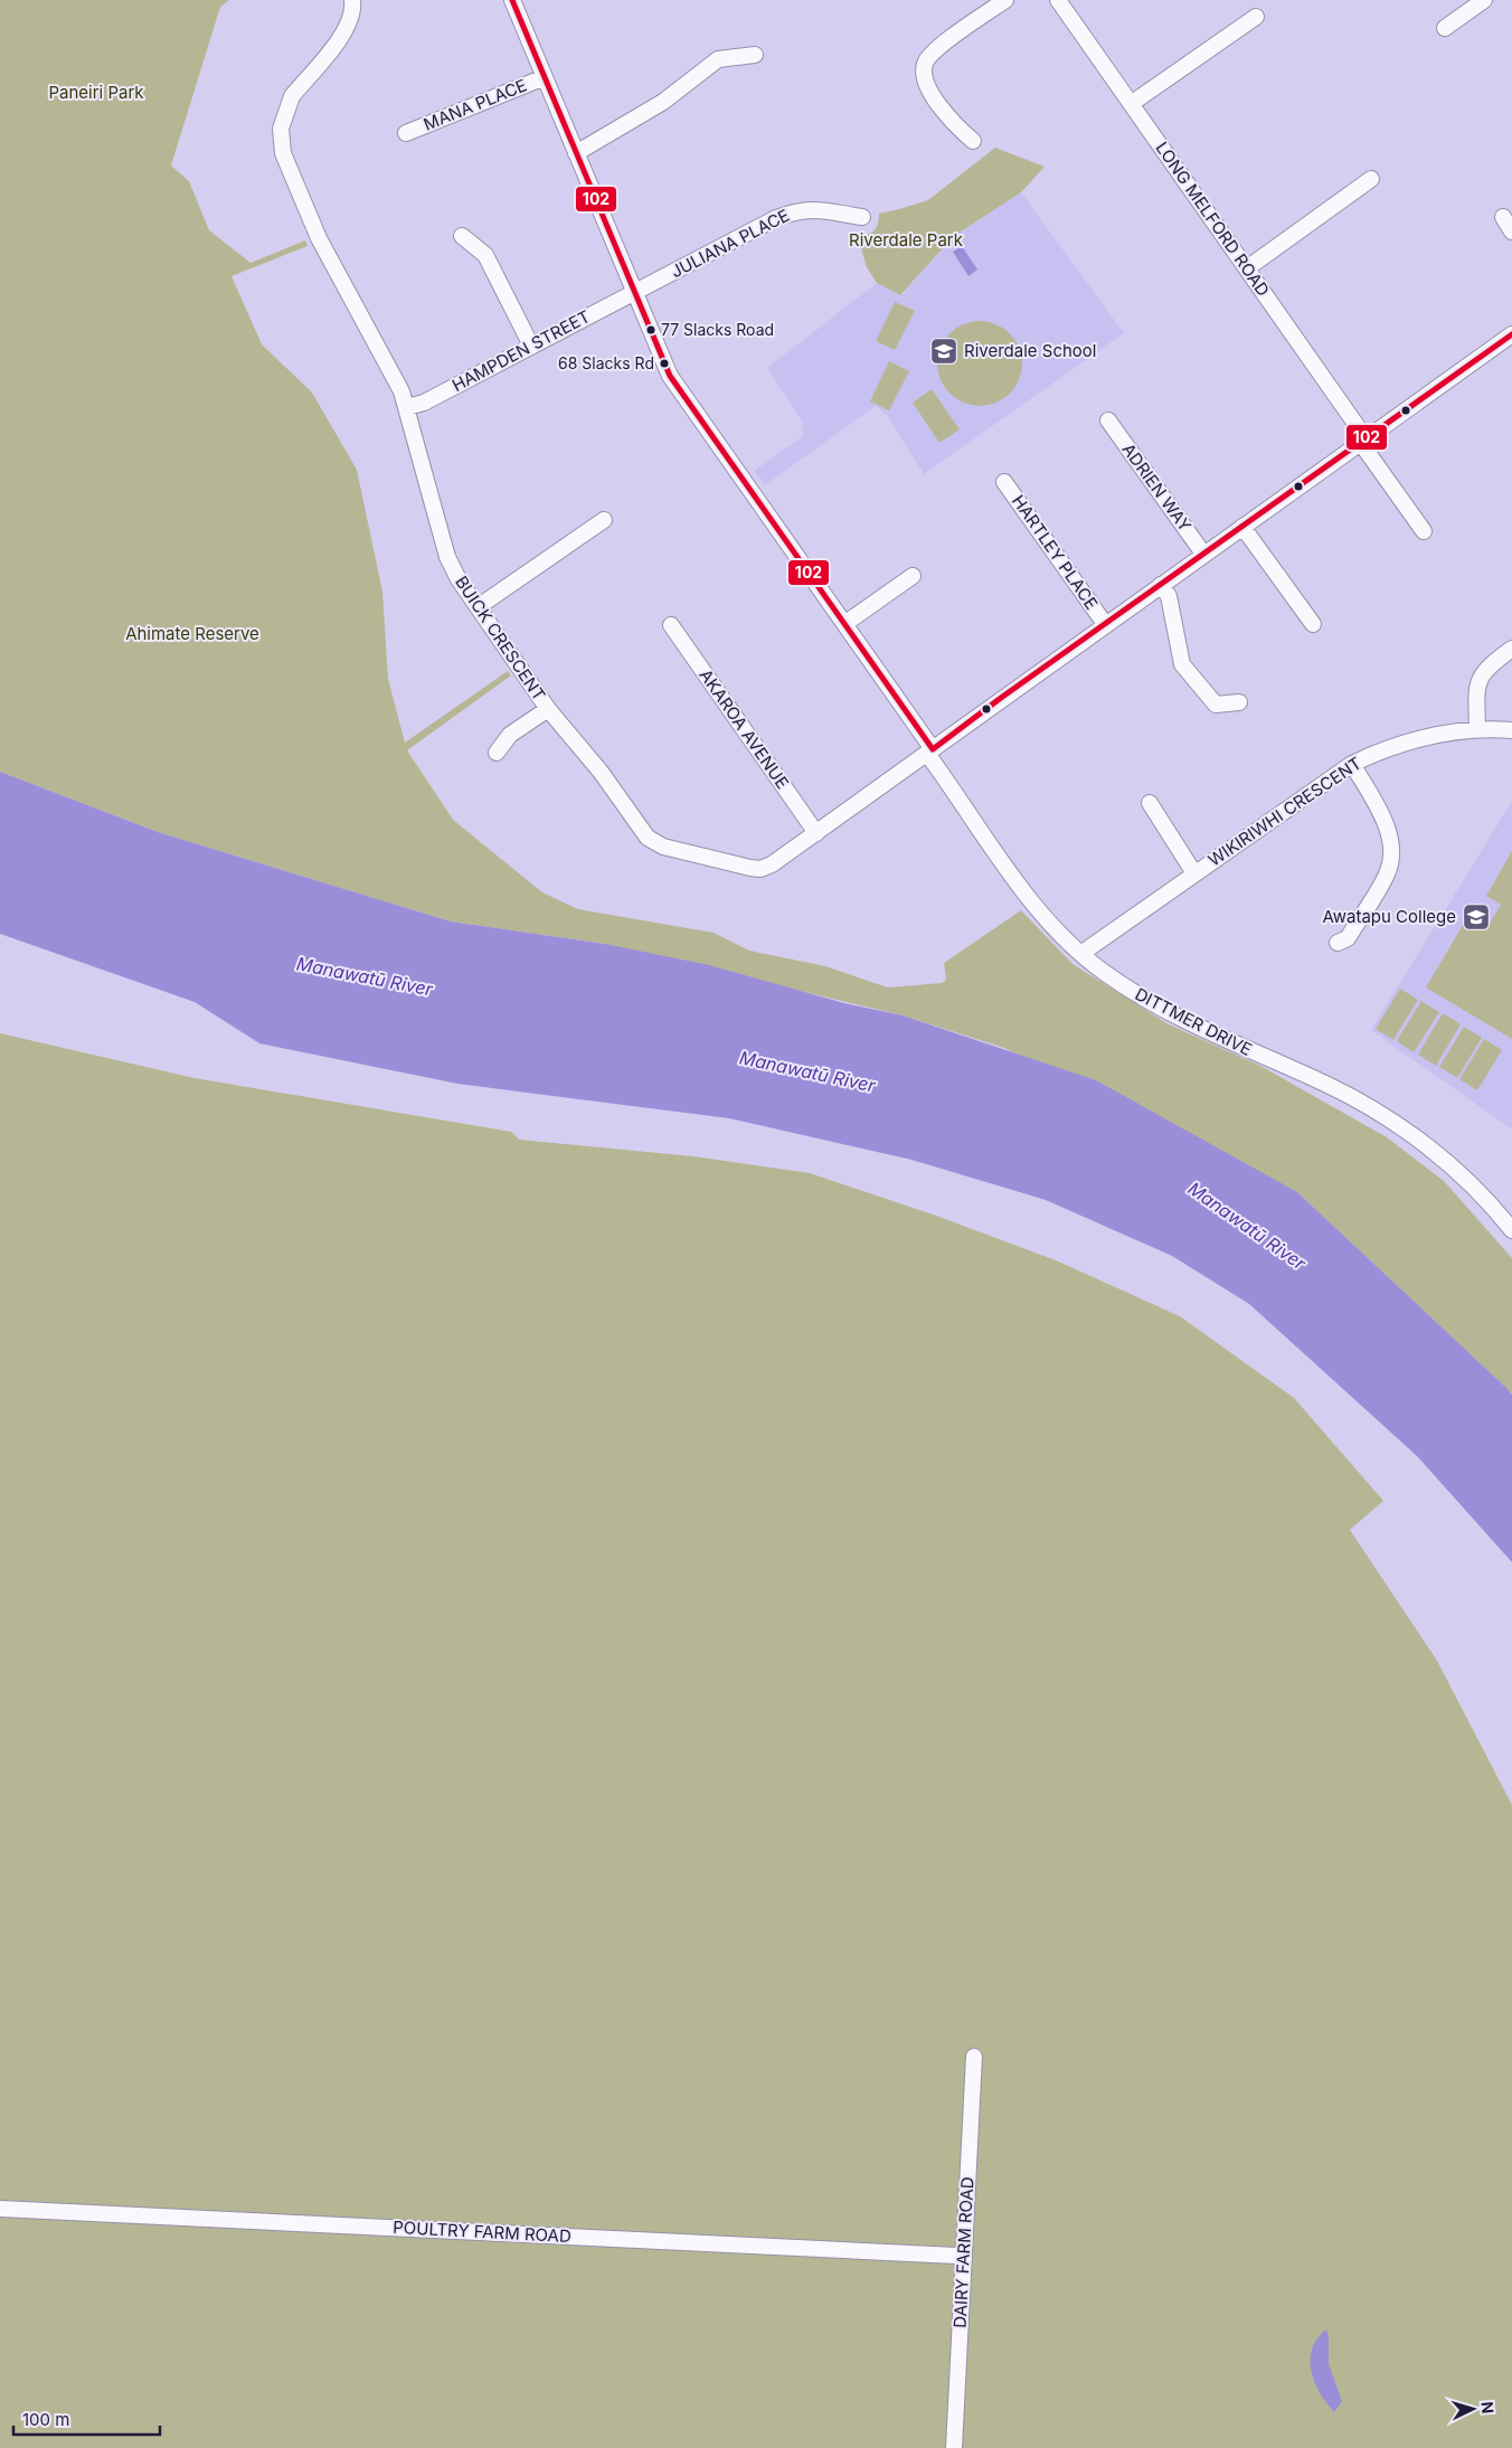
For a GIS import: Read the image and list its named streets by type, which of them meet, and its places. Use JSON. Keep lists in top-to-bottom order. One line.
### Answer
{"streets":{"street":["MANA PLACE","LONG MELFORD ROAD","JULIANA PLACE","HAMPDEN STREET","ADRIEN WAY","HARTLEY PLACE","BUICK CRESCENT","AKAROA AVENUE","WIKIRIWHI CRESCENT","DITTMER DRIVE","POULTRY FARM ROAD","DAIRY FARM ROAD"]},"crossings":[["MANA PLACE","DITTMER DRIVE"],["LONG MELFORD ROAD","BUICK CRESCENT"],["JULIANA PLACE","HAMPDEN STREET"],["JULIANA PLACE","DITTMER DRIVE"],["HAMPDEN STREET","BUICK CRESCENT"],["HAMPDEN STREET","DITTMER DRIVE"],["ADRIEN WAY","BUICK CRESCENT"],["HARTLEY PLACE","BUICK CRESCENT"],["BUICK CRESCENT","AKAROA AVENUE"],["BUICK CRESCENT","DITTMER DRIVE"],["WIKIRIWHI CRESCENT","DITTMER DRIVE"],["POULTRY FARM ROAD","DAIRY FARM ROAD"]],"water":["Manawatū River"],"parks":["Paneiri Park","Riverdale Park","Ahimate Reserve"],"places":{"other":["77 Slacks Road","68 Slacks Rd"],"school or university":["Riverdale School","Awatapu College"]},"lines":["transit line 102"],"scale_bar":"100 m","north":"right"}
